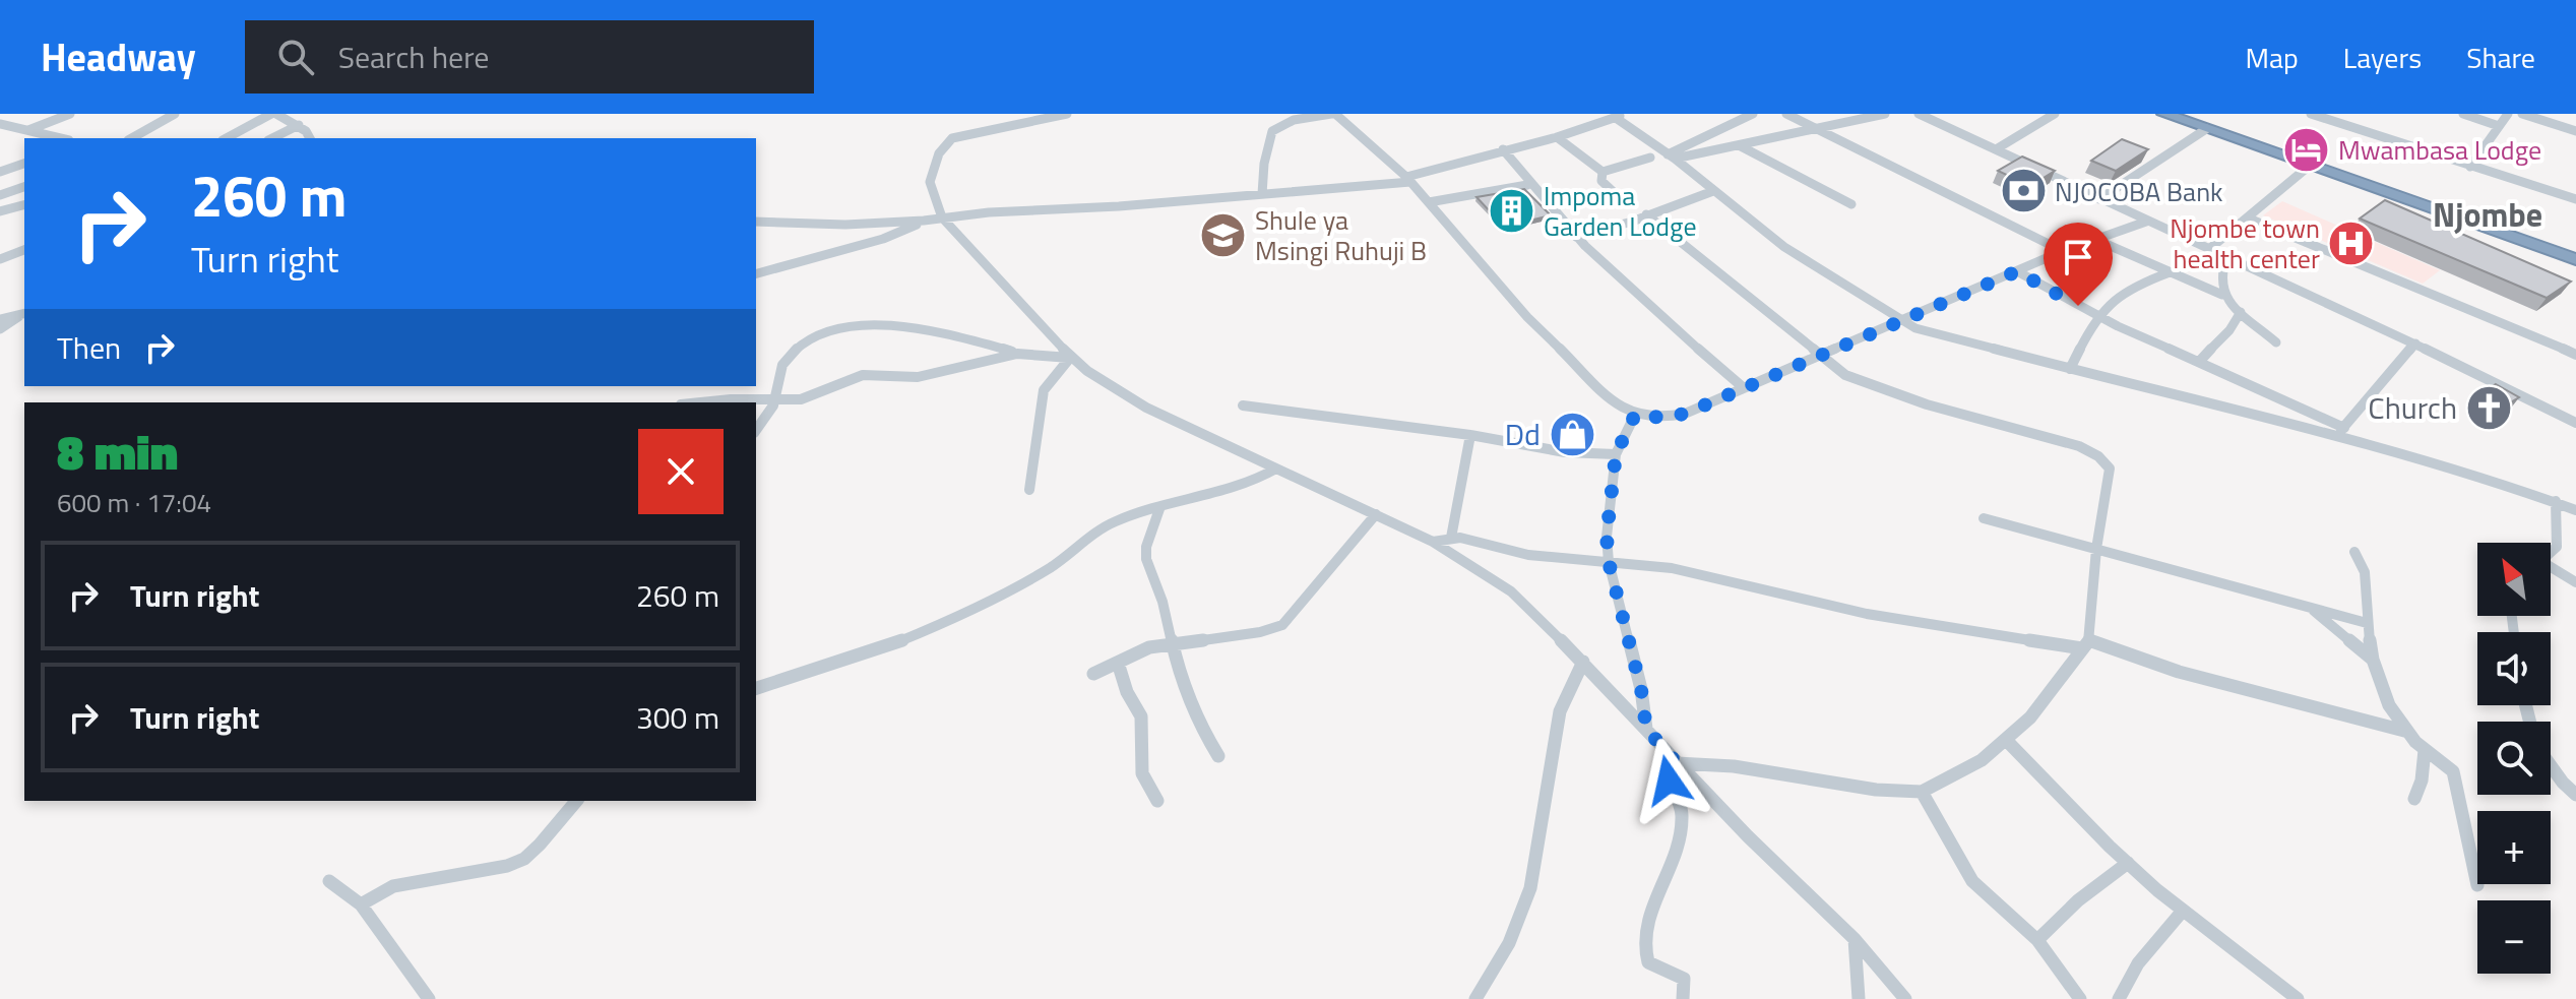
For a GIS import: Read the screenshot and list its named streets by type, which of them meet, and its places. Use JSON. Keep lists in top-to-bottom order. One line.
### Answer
{"districts":["Njombe"],"places":{"hotel":["Mwambasa Lodge"],"bank":["NJOCOBA Bank"],"building":["Impoma Garden Lodge"],"school or university":["Shule ya Msingi Ruhuji B"],"hospital":["Njombe town health center"],"church":["Church"],"shop":["Dd"]},"north":"top left","page":{"header":"Headway","search":"Search here","nav":["Map","Layers","Share"],"turn":["260 m","Turn right"],"then":"Then","heading":["8 min","600 m · 17:04"],"list":[{"name":"Turn right","value":"260 m"},{"name":"Turn right","value":"300 m"}],"map_buttons":["+","−"]}}
